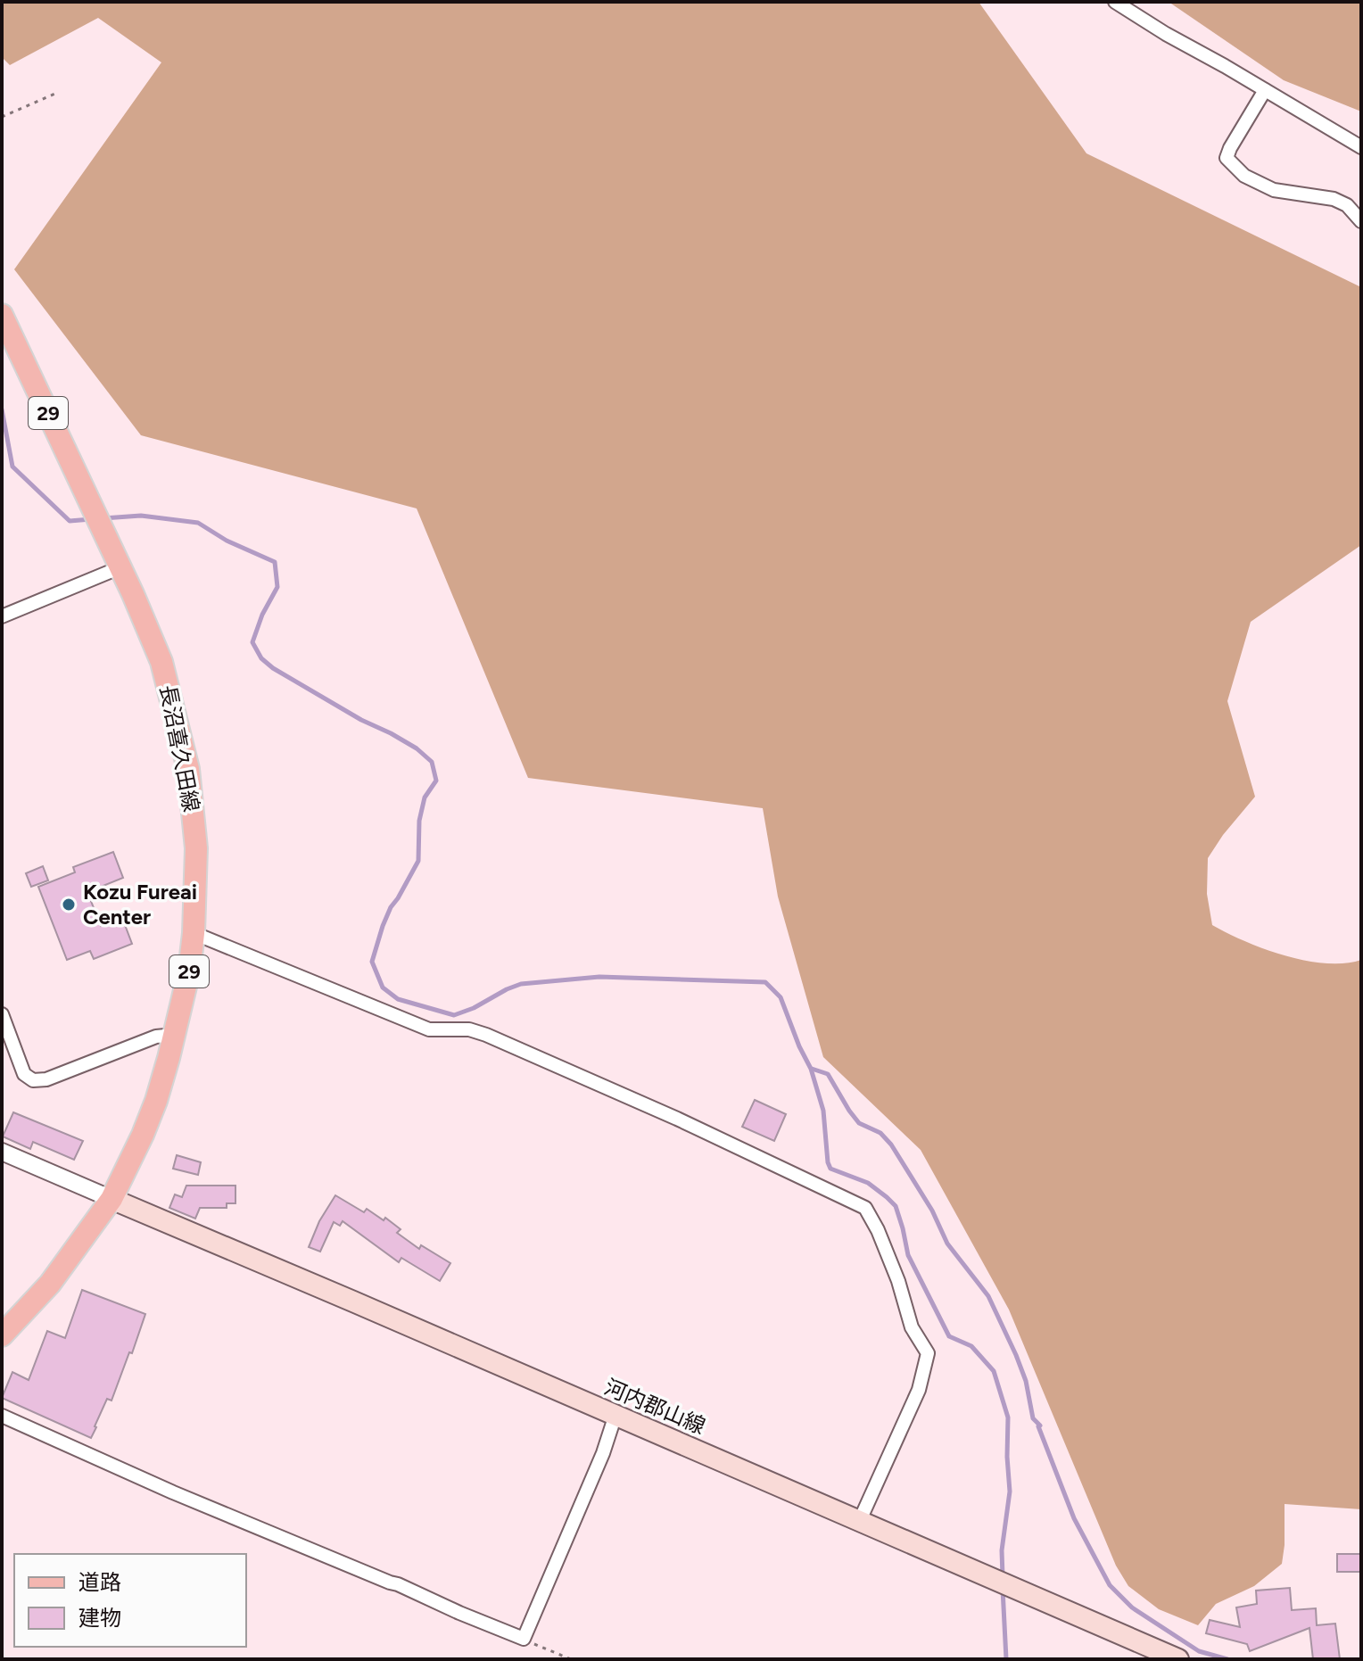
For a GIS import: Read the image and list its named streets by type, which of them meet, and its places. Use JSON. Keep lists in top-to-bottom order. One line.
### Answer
{"streets":{"main road":["29","長沼喜久田線","河内郡山線"]},"crossings":[["長沼喜久田線","河内郡山線"]],"places":["Kozu Fureai Center"],"legend":["道路","建物"]}
